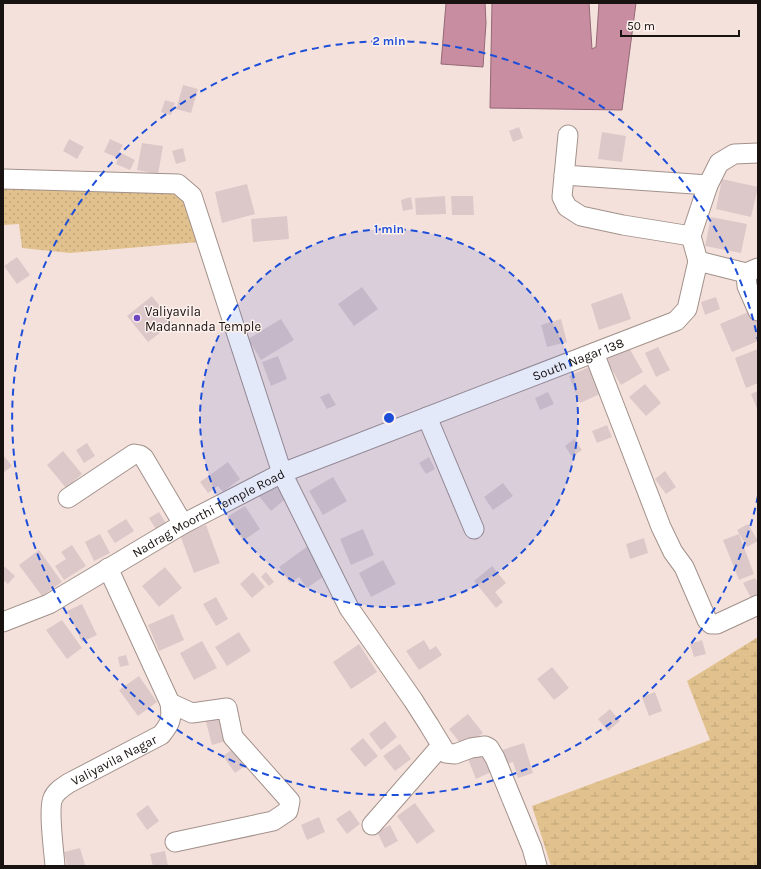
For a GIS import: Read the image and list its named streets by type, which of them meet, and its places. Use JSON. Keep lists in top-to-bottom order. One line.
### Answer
{"streets":{"street":["South Nagar 138","Nadrag Moorthi Temple Road","Valiyavila Nagar"]},"crossings":[["South Nagar 138","Nadrag Moorthi Temple Road"],["Nadrag Moorthi Temple Road","Valiyavila Nagar"]],"places":["Valiyavila Madannada Temple"],"scale_bar":"50 m","rings":["2 min","1 min"]}
